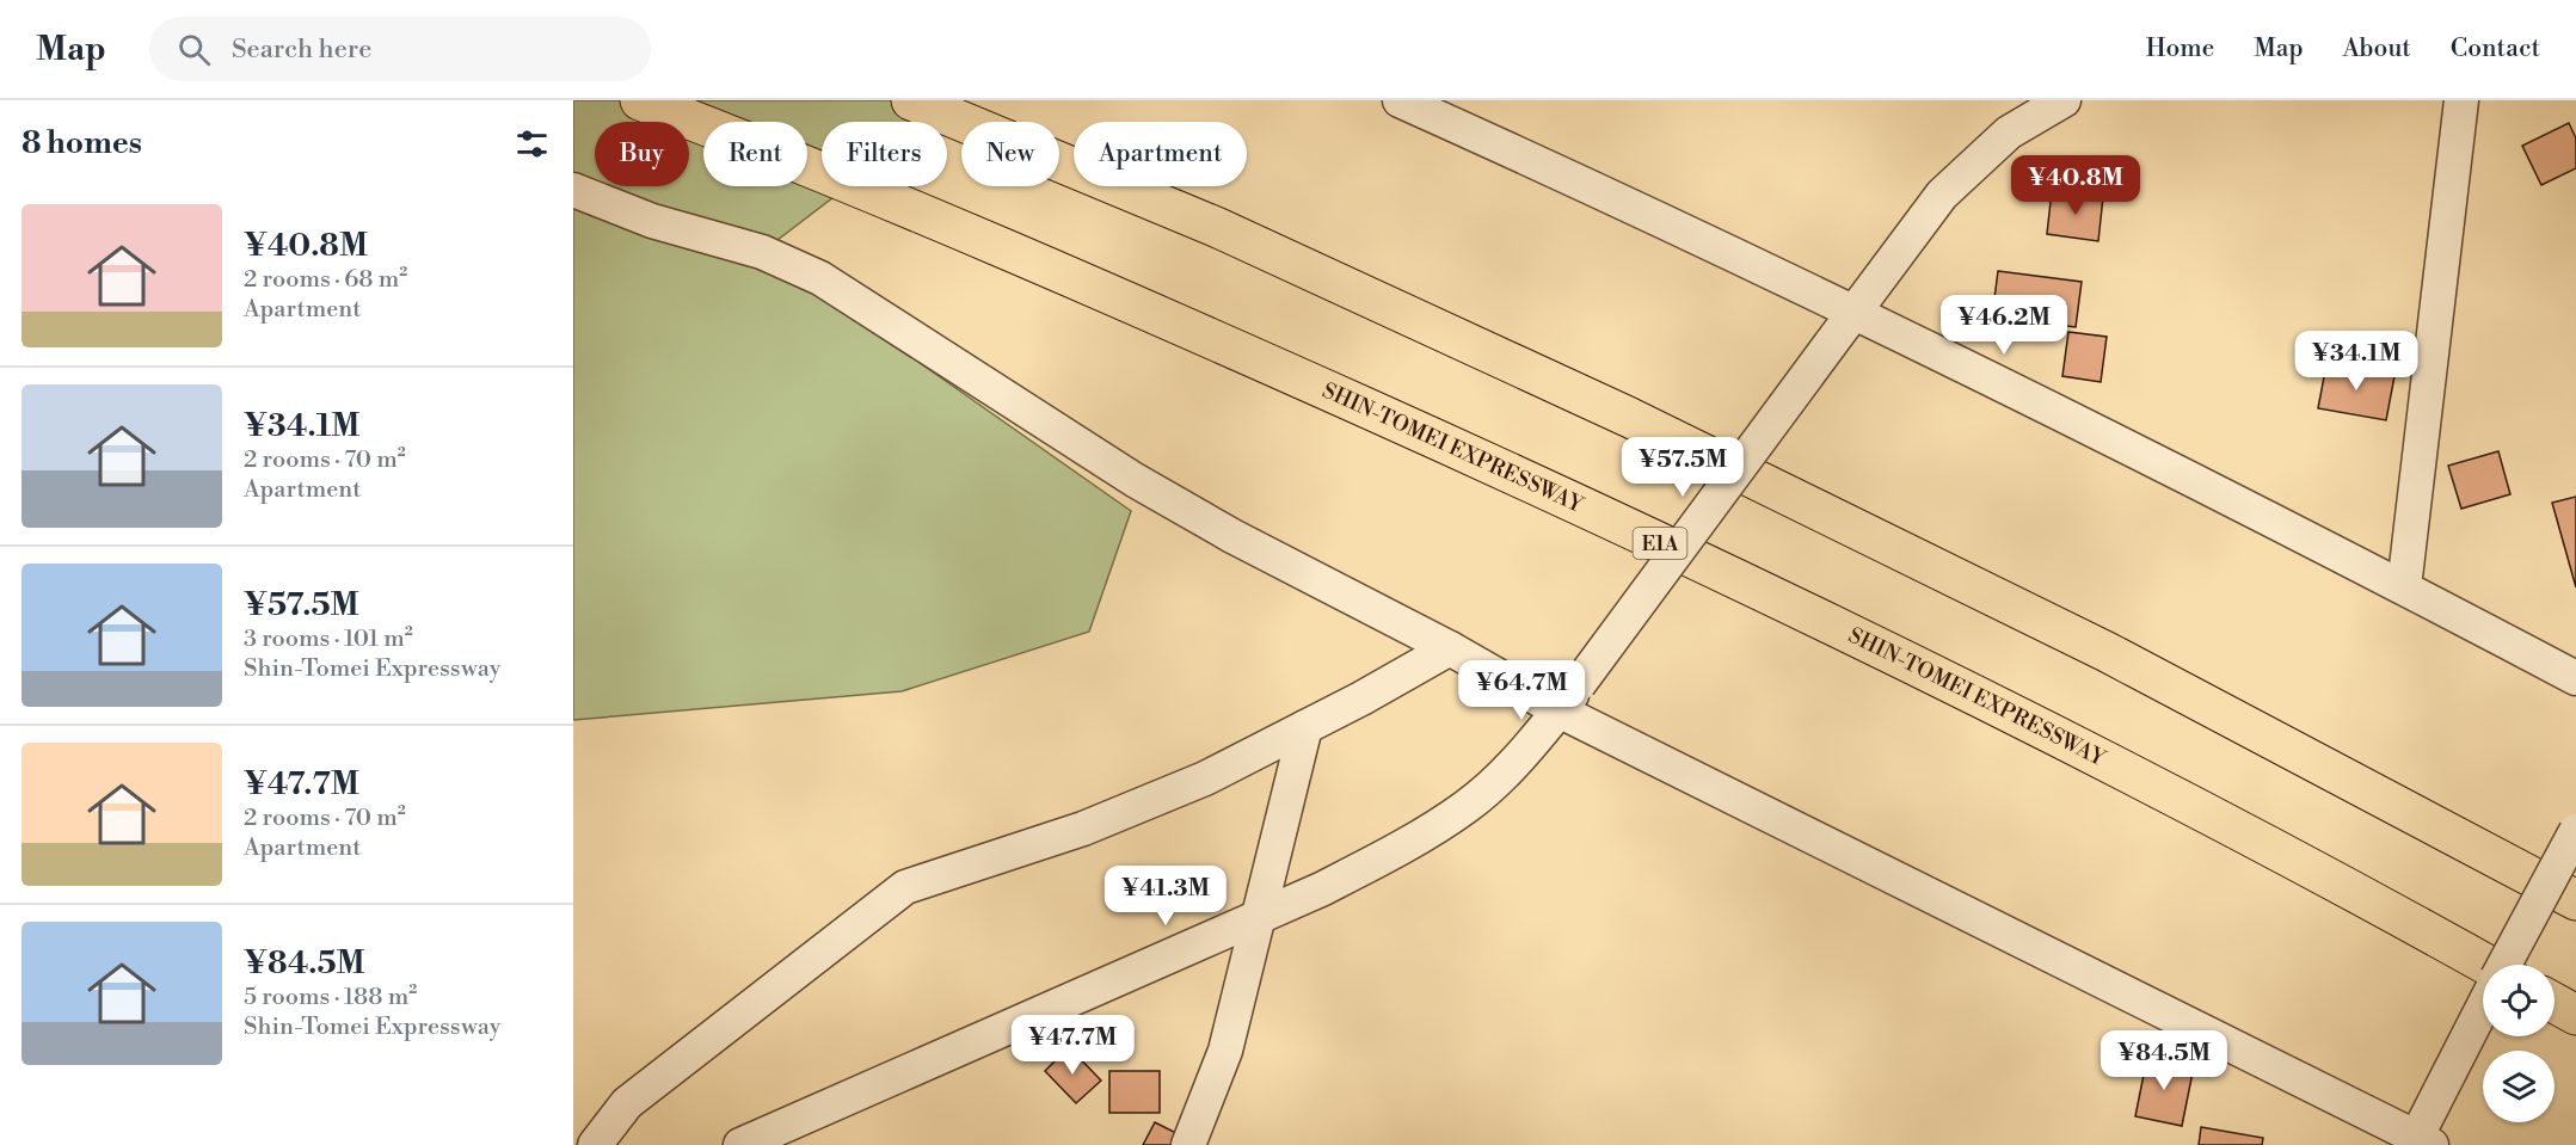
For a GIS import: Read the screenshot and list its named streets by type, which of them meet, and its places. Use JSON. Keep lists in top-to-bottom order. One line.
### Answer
{"streets":{"highway":["SHIN-TOMEI EXPRESSWAY","E1A"]},"page":{"header":"Map","search":"Search here","nav":["Home","Map","About","Contact"],"heading":"8 homes","chip":["Buy","Rent","Filters","New","Apartment"],"price":["¥40.8M","¥46.2M","¥34.1M","¥57.5M","¥64.7M","¥41.3M","¥47.7M","¥84.5M"],"list":[{"name":"¥40.8M","note":"2 rooms · 68 m² · Apartment"},{"name":"¥34.1M","note":"2 rooms · 70 m² · Apartment"},{"name":"¥57.5M","note":"3 rooms · 101 m² · Shin-Tomei Expressway"},{"name":"¥47.7M","note":"2 rooms · 70 m² · Apartment"},{"name":"¥84.5M","note":"5 rooms · 188 m² · Shin-Tomei Expressway"}]}}
